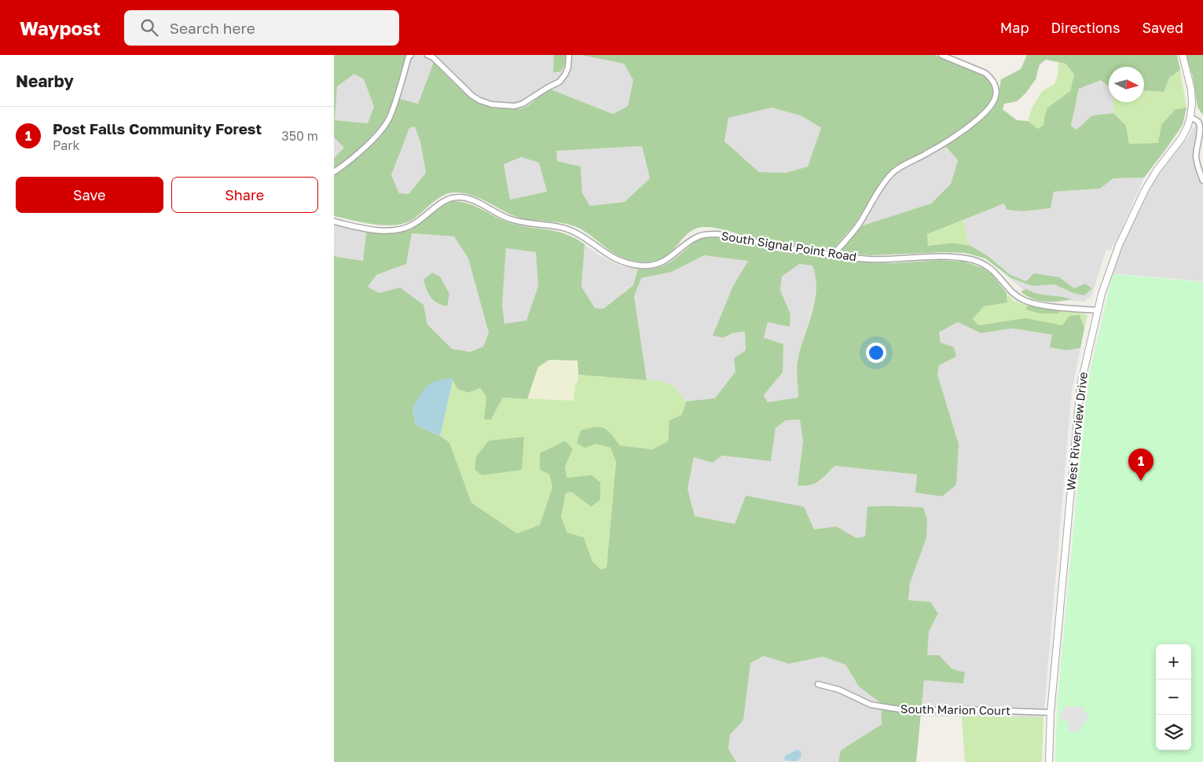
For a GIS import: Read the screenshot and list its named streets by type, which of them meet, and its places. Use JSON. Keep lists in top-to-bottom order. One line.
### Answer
{"streets":{"street":["South Signal Point Road","West Riverview Drive","South Marion Court"]},"crossings":[["South Signal Point Road","West Riverview Drive"],["West Riverview Drive","South Marion Court"]],"north":"right","page":{"header":"Waypost","search":"Search here","nav":["Map","Directions","Saved"],"heading":"Nearby","list":[{"mark":"1","name":"Post Falls Community Forest","note":"Park","value":"350 m"}],"buttons":["Save","Share"],"pins":"1","map_buttons":["+","−"]}}
